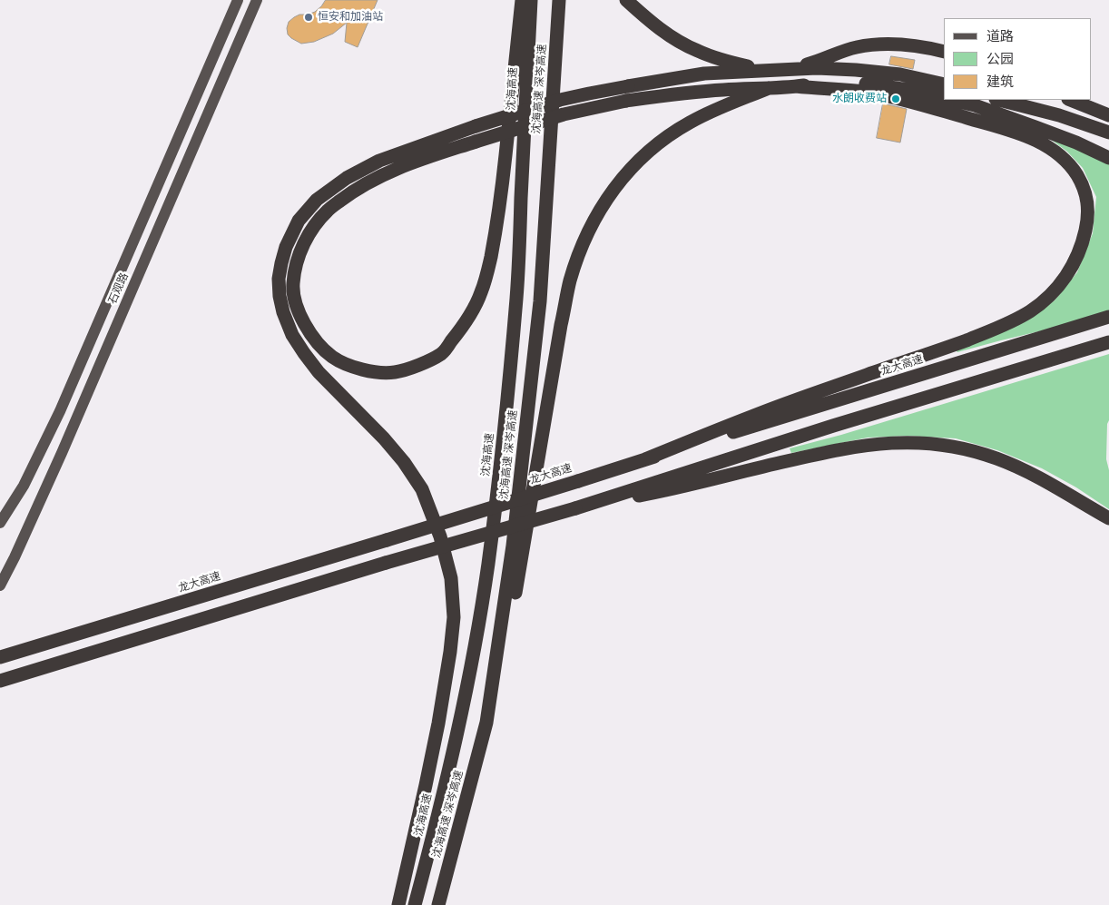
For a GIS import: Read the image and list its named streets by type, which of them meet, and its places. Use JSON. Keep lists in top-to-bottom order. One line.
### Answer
{"streets":{"highway":["沈海高速","沈海高速 深岑高速","龙大高速"],"main road":["石观路"]},"places":["恒安和加油站","水朗收费站"],"legend":["道路","公园","建筑"]}
